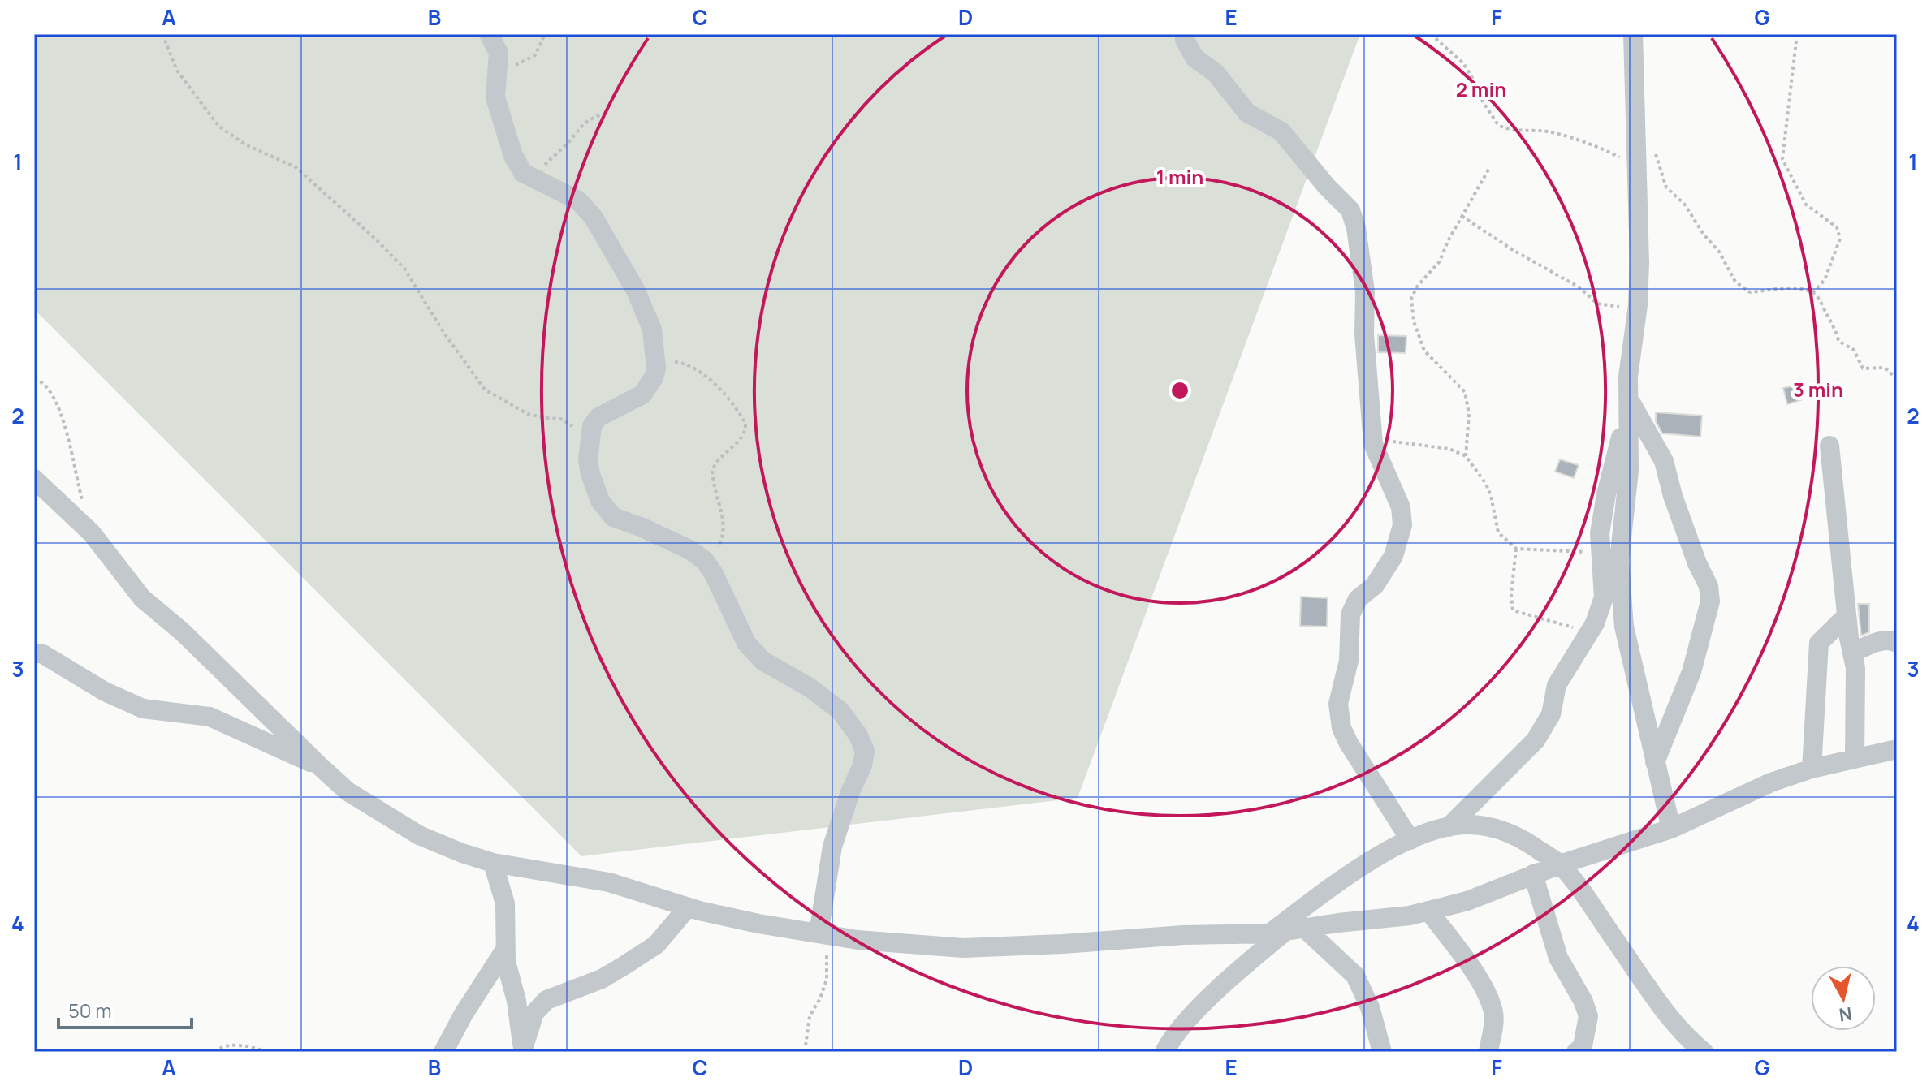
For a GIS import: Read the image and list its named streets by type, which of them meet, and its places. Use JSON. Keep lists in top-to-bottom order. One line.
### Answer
{"scale_bar":"50 m","north":"bottom","grid":{"columns":["A","B","C","D","E","F","G"],"rows":["1","2","3","4"]},"rings":["2 min","1 min","3 min"]}
